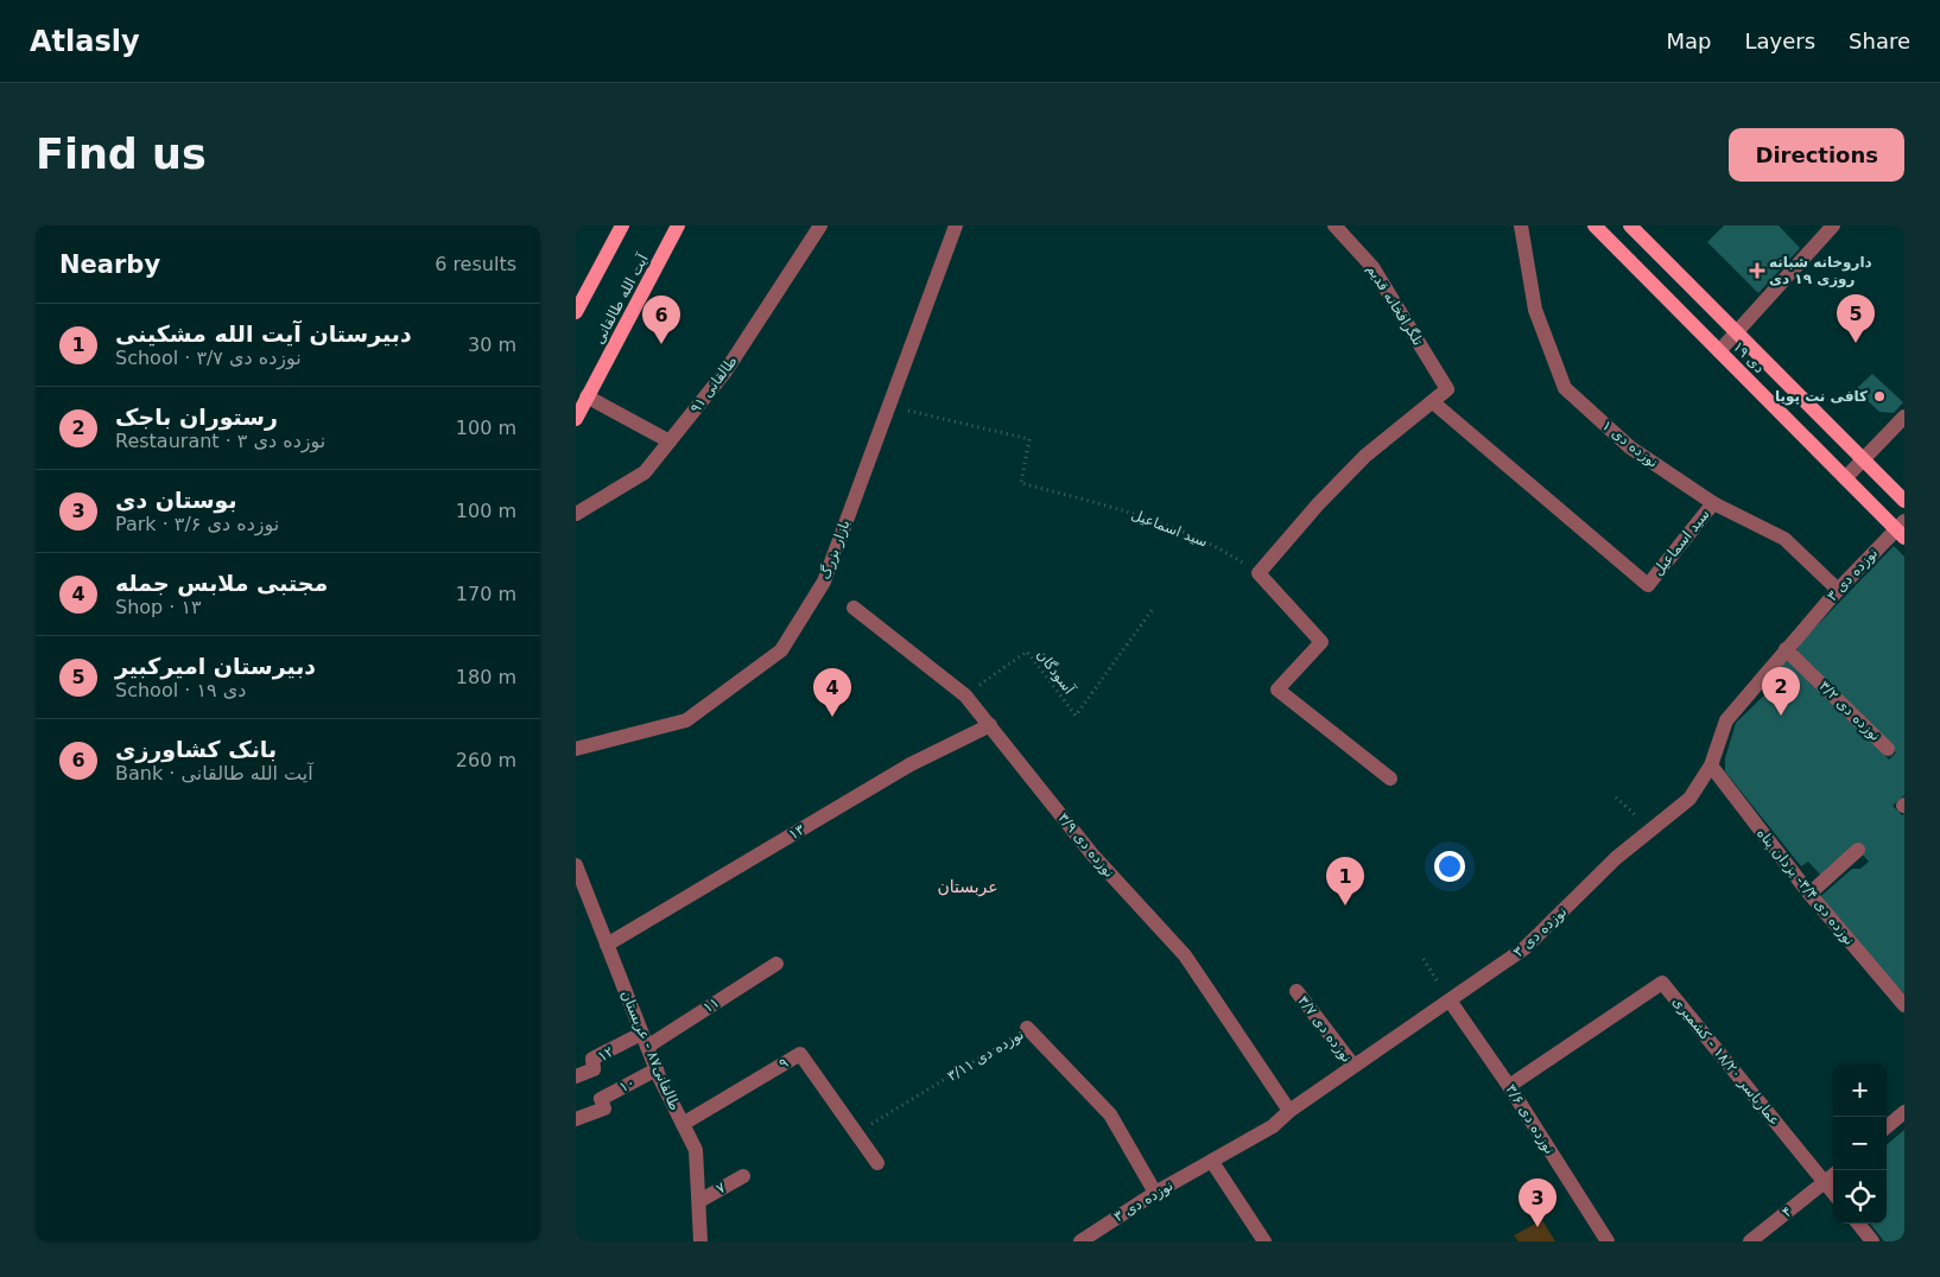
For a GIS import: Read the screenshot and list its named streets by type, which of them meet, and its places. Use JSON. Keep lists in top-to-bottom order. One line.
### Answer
{"streets":{"main road":["آیت الله طالقانی","۱۹ دی"],"street":["تلگرافخانه قدیم","طالقانی ۹۱","نوزده دی ۱","سید اسماعیل","بازار بزرگ","نوزده دی ۳","نوزده دی ۳/۲","۱۳","نوزده دی ۳/۹","نوزده دی ۳/۴- یزدان پناه","۱۱","نوزده دی ۳/۷","طالقانی۸۷ - عربستان","۱۲","نوزده دی ۳/۱۱","عماریاسر ۱۸/۲۰ - کشمیری","۹","۱۰","نوزده دی ۳/۶","۷","۴"],"path":["آسودگان"]},"crossings":[["تلگرافخانه قدیم","سید اسماعیل"],["۱۹ دی","نوزده دی ۳"],["نوزده دی ۱","سید اسماعیل"],["نوزده دی ۱","نوزده دی ۳"],["سید اسماعیل","بازار بزرگ"],["نوزده دی ۳","نوزده دی ۳/۲"],["نوزده دی ۳","نوزده دی ۳/۹"],["نوزده دی ۳","نوزده دی ۳/۴- یزدان پناه"],["نوزده دی ۳","نوزده دی ۳/۷"],["نوزده دی ۳","نوزده دی ۳/۱۱"],["نوزده دی ۳","نوزده دی ۳/۶"],["آسودگان","نوزده دی ۳/۹"],["۱۳","نوزده دی ۳/۹"],["۱۳","طالقانی۸۷ - عربستان"],["۱۱","طالقانی۸۷ - عربستان"],["۱۱","۱۲"],["طالقانی۸۷ - عربستان","۱۲"],["طالقانی۸۷ - عربستان","۹"],["طالقانی۸۷ - عربستان","۱۰"],["طالقانی۸۷ - عربستان","۷"],["نوزده دی ۳/۱۱","۹"],["عماریاسر ۱۸/۲۰ - کشمیری","نوزده دی ۳/۶"],["عماریاسر ۱۸/۲۰ - کشمیری","۴"]],"districts":["عربستان"],"places":{"health":["داروخانه شبانه روزی ۱۹ دی"],"other":["کافی نت پویا"]},"page":{"header":"Atlasly","nav":["Map","Layers","Share"],"buttons":"Directions","title":"Find us","heading":["Nearby","6 results"],"pins":["5","6","2","4","1","3"],"list":[{"mark":"1","name":"دبیرستان آیت الله مشکینی","note":"School · نوزده دی ۳/۷","value":"30 m"},{"mark":"2","name":"رستوران باجک","note":"Restaurant · نوزده دی ۳","value":"100 m"},{"mark":"3","name":"بوستان دی","note":"Park · نوزده دی ۳/۶","value":"100 m"},{"mark":"4","name":"مجتبى ملابس جمله","note":"Shop · ۱۳","value":"170 m"},{"mark":"5","name":"دبیرستان امیرکبیر","note":"School · ۱۹ دی","value":"180 m"},{"mark":"6","name":"بانک کشاورزی","note":"Bank · آیت الله طالقانی","value":"260 m"}],"map_buttons":["+","−"]}}
